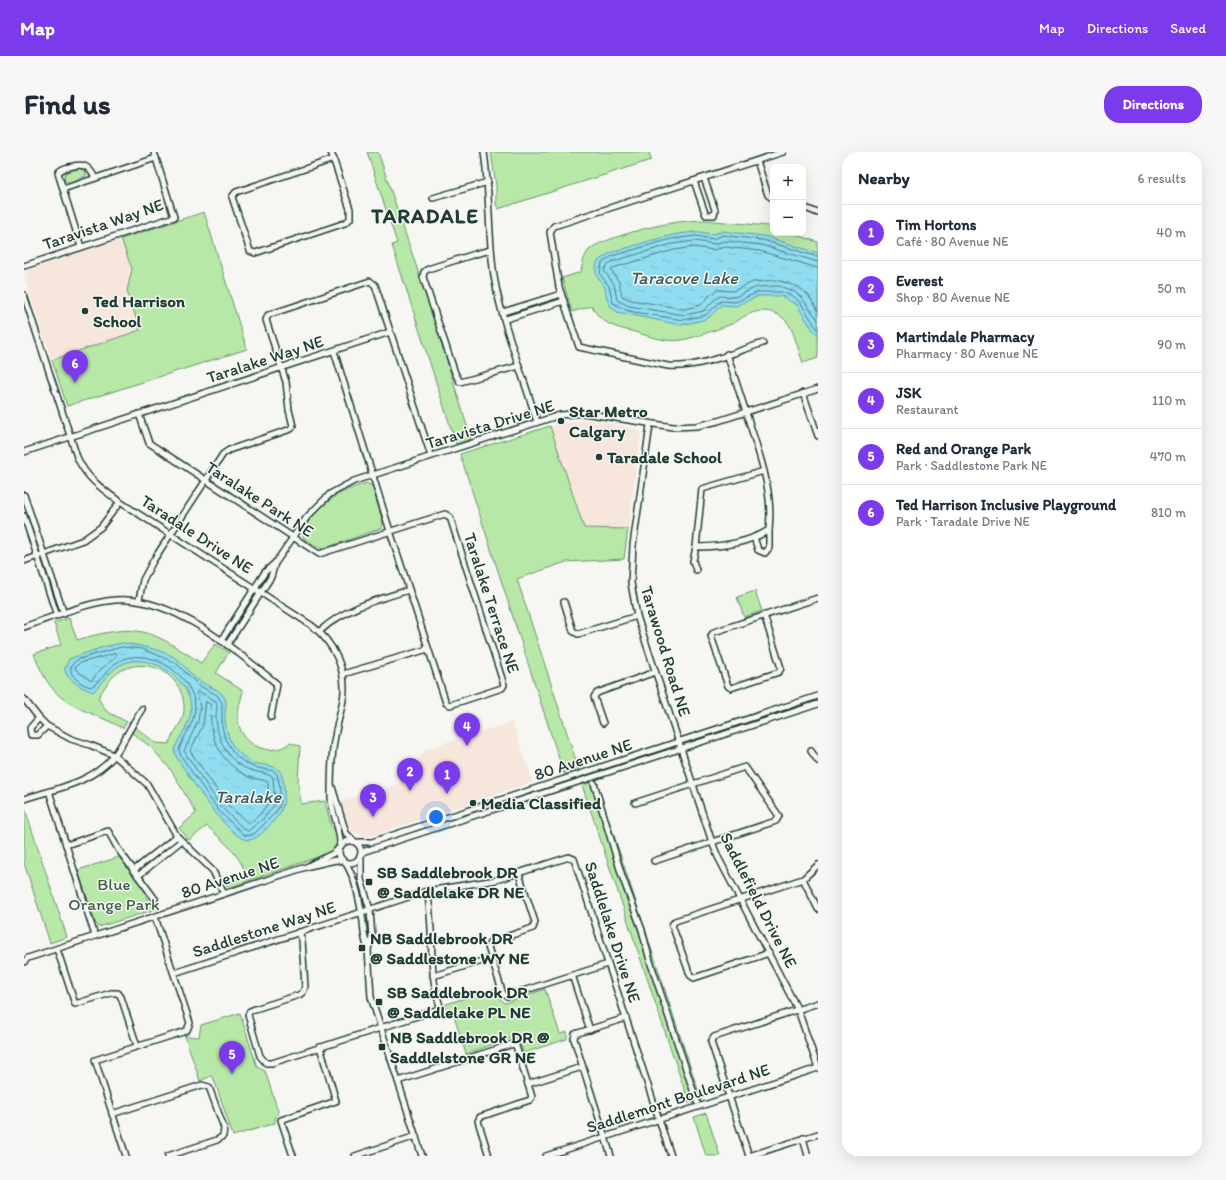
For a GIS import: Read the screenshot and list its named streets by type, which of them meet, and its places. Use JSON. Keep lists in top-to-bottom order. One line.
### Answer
{"streets":{"street":["Taravista Way NE","Taralake Way NE","Taravista Drive NE","Taralake Park NE","Taradale Drive NE","Taralake Terrace NE","Tarawood Road NE","80 Avenue NE","Saddlefield Drive NE","Saddlestone Way NE","Saddlelake Drive NE","Saddlemont Boulevard NE"]},"crossings":[["Taralake Way NE","Taralake Park NE"],["Taralake Way NE","Taradale Drive NE"],["Taralake Way NE","Taralake Terrace NE"],["Taravista Drive NE","Taralake Park NE"],["Taravista Drive NE","Taradale Drive NE"],["Taravista Drive NE","Taralake Terrace NE"],["Taravista Drive NE","Tarawood Road NE"],["Taralake Park NE","Taralake Terrace NE"],["Taradale Drive NE","80 Avenue NE"],["Tarawood Road NE","80 Avenue NE"],["Tarawood Road NE","Saddlefield Drive NE"],["80 Avenue NE","Saddlefield Drive NE"],["Saddlefield Drive NE","Saddlemont Boulevard NE"],["Saddlestone Way NE","Saddlelake Drive NE"],["Saddlelake Drive NE","Saddlemont Boulevard NE"]],"districts":["TARADALE"],"water":["Taracove Lake","Taralake"],"parks":["Blue Orange Park"],"places":{"other":["Ted Harrison School","Star Metro Calgary","Taradale School","Media Classified"],"transit":["SB Saddlebrook DR @ Saddlelake DR NE","NB Saddlebrook DR @ Saddlestone WY NE","SB Saddlebrook DR @ Saddlelake PL NE","NB Saddlebrook DR @ Saddlelstone GR NE"]},"page":{"header":"Map","nav":["Map","Directions","Saved"],"buttons":"Directions","title":"Find us","heading":["Nearby","6 results"],"map_buttons":["+","−"],"list":[{"mark":"1","name":"Tim Hortons","note":"Café · 80 Avenue NE","value":"40 m"},{"mark":"2","name":"Everest","note":"Shop · 80 Avenue NE","value":"50 m"},{"mark":"3","name":"Martindale Pharmacy","note":"Pharmacy · 80 Avenue NE","value":"90 m"},{"mark":"4","name":"JSK","note":"Restaurant","value":"110 m"},{"mark":"5","name":"Red and Orange Park","note":"Park · Saddlestone Park NE","value":"470 m"},{"mark":"6","name":"Ted Harrison Inclusive Playground","note":"Park · Taradale Drive NE","value":"810 m"}],"pins":["6","4","2","1","3","5"]}}
